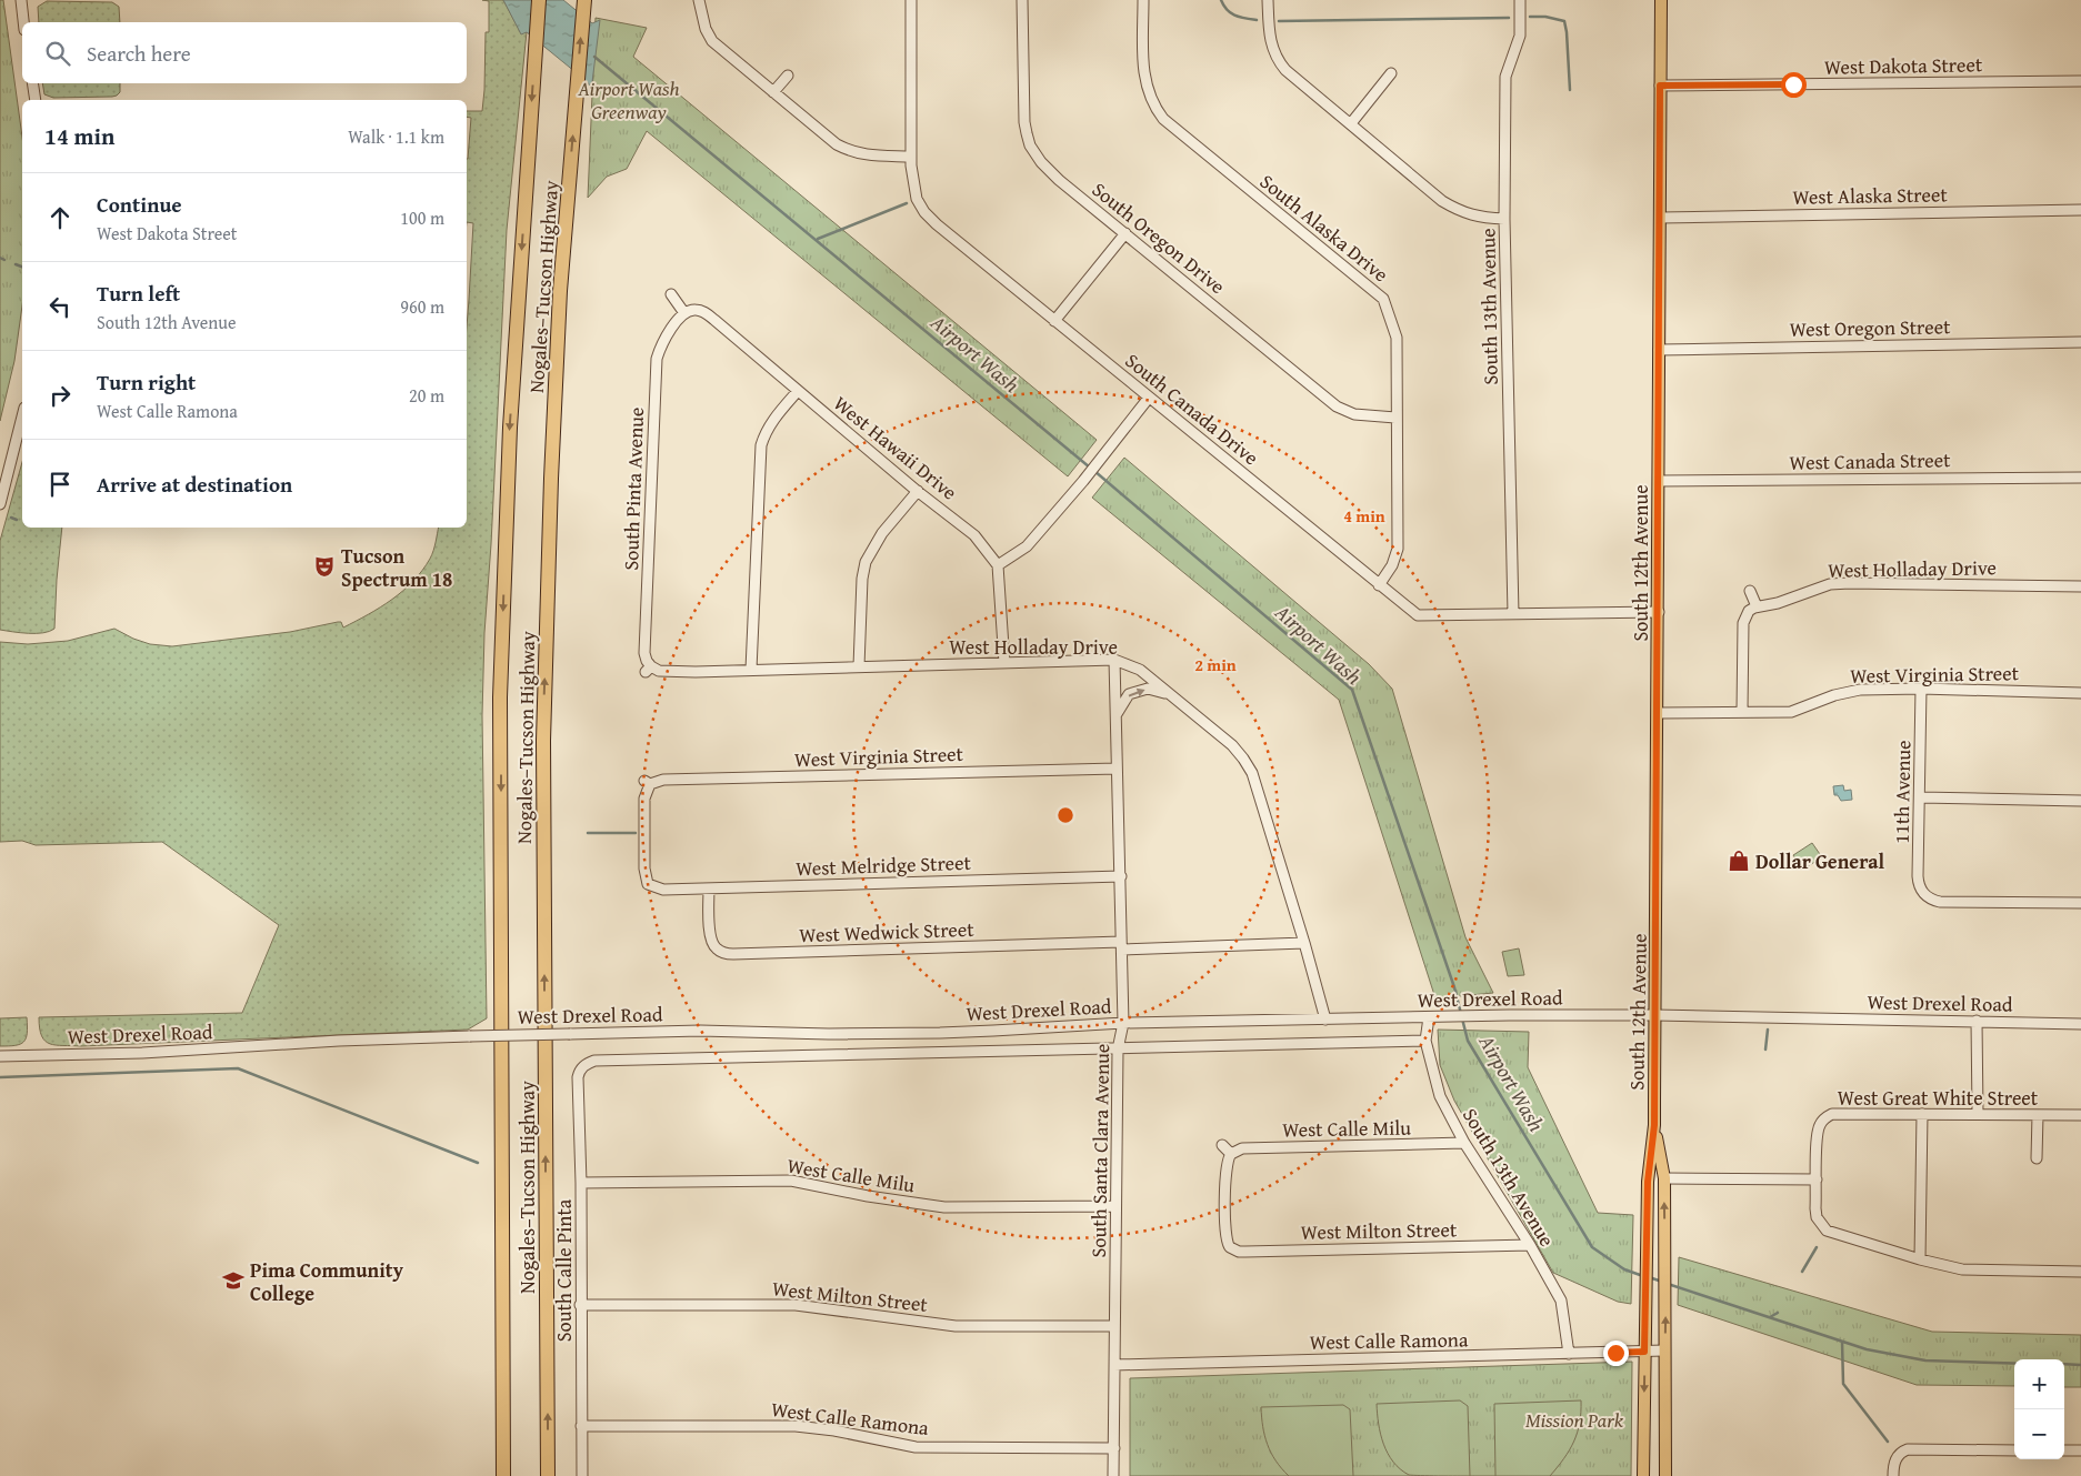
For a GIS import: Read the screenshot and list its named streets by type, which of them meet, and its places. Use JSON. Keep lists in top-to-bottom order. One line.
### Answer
{"streets":{"highway":["Nogales–Tucson Highway"],"main road":["South 12th Avenue"],"street":["West Dakota Street","West Alaska Street","South Alaska Drive","South Oregon Drive","South 13th Avenue","West Oregon Street","South Canada Drive","West Hawaii Drive","West Canada Street","South Pinta Avenue","West Holladay Drive","West Virginia Street","11th Avenue","West Melridge Street","West Wedwick Street","West Drexel Road","West Great White Street","West Calle Milu","South Santa Clara Avenue","West Milton Street","South Calle Pinta","West Calle Ramona"]},"crossings":[["West Dakota Street","South 12th Avenue"],["West Alaska Street","South 12th Avenue"],["South Alaska Drive","South Oregon Drive"],["South Alaska Drive","South Canada Drive"],["South 13th Avenue","South Canada Drive"],["South 13th Avenue","West Drexel Road"],["South 13th Avenue","West Calle Milu"],["South 13th Avenue","West Milton Street"],["South 13th Avenue","West Calle Ramona"],["West Oregon Street","South 12th Avenue"],["South Canada Drive","South 12th Avenue"],["West Hawaii Drive","South Pinta Avenue"],["West Canada Street","South 12th Avenue"],["South Pinta Avenue","West Holladay Drive"],["South 12th Avenue","West Virginia Street"],["South 12th Avenue","West Drexel Road"],["South 12th Avenue","West Calle Ramona"],["West Holladay Drive","West Wedwick Street"],["West Holladay Drive","West Drexel Road"],["West Holladay Drive","South Santa Clara Avenue"],["West Virginia Street","11th Avenue"],["West Virginia Street","West Melridge Street"],["West Virginia Street","South Santa Clara Avenue"],["West Melridge Street","West Wedwick Street"],["West Melridge Street","South Santa Clara Avenue"],["West Wedwick Street","South Santa Clara Avenue"],["West Drexel Road","South Santa Clara Avenue"],["West Drexel Road","South Calle Pinta"],["West Calle Milu","South Santa Clara Avenue"],["West Calle Milu","West Milton Street"],["West Calle Milu","South Calle Pinta"],["South Santa Clara Avenue","West Milton Street"],["South Santa Clara Avenue","West Calle Ramona"],["West Milton Street","South Calle Pinta"],["South Calle Pinta","West Calle Ramona"]],"water":["Airport Wash"],"parks":["Airport Wash Greenway","Mission Park"],"places":{"theatre":["Tucson Spectrum 18"],"shop":["Dollar General"],"school or university":["Pima Community College"]},"page":{"search":"Search here","heading":["14 min","Walk · 1.1 km"],"list":[["Continue","West Dakota Street","100 m"],["Turn left","South 12th Avenue","960 m"],["Turn right","West Calle Ramona","20 m"],"Arrive at destination"],"map_buttons":["+","−"]},"rings":["4 min","2 min"]}
